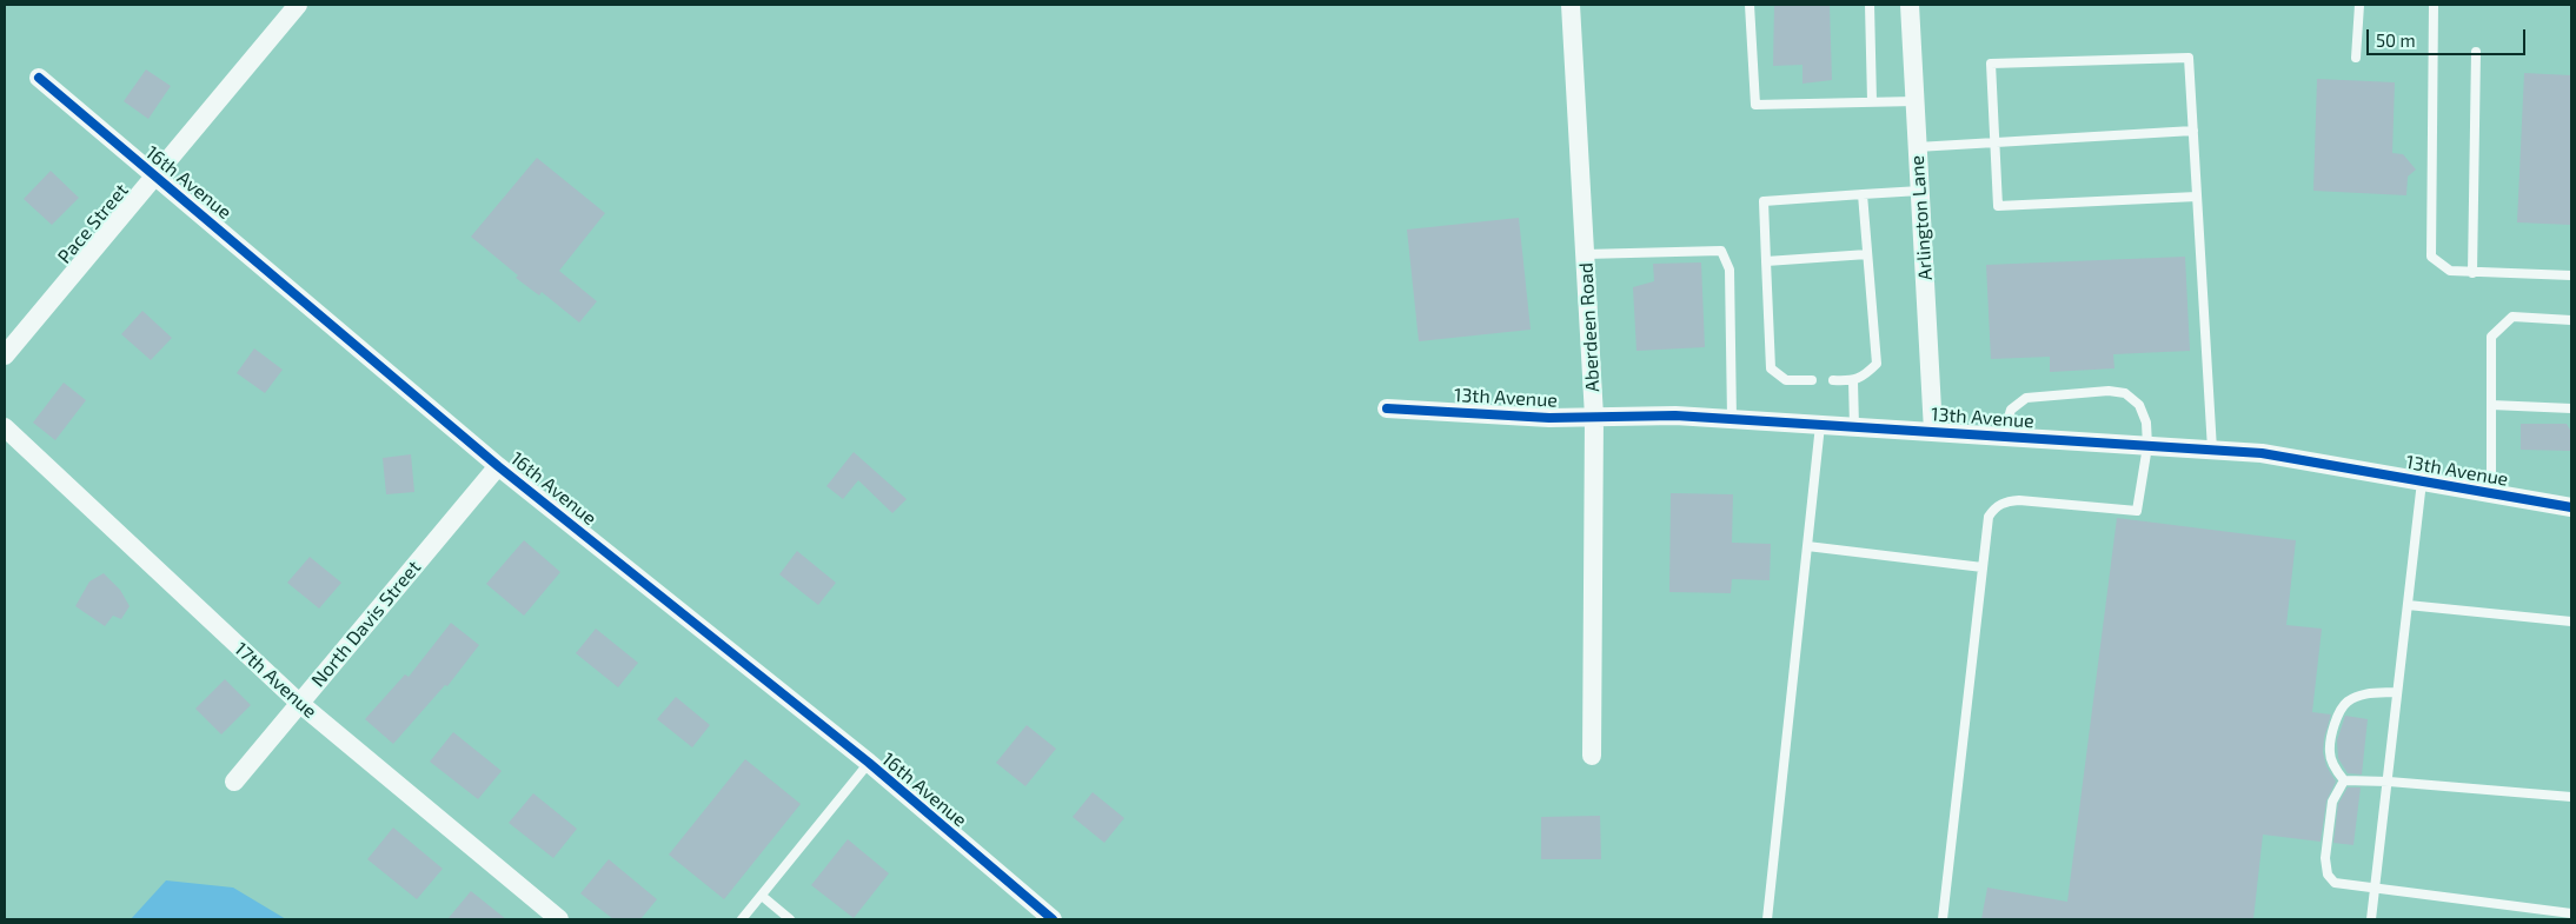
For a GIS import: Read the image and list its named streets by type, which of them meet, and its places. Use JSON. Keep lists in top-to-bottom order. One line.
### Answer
{"streets":{"street":["16th Avenue","Arlington Lane","Pace Street","Aberdeen Road","13th Avenue","North Davis Street","17th Avenue"]},"crossings":[["16th Avenue","Pace Street"],["16th Avenue","North Davis Street"],["Arlington Lane","13th Avenue"],["Aberdeen Road","13th Avenue"],["North Davis Street","17th Avenue"]],"scale_bar":"50 m"}
